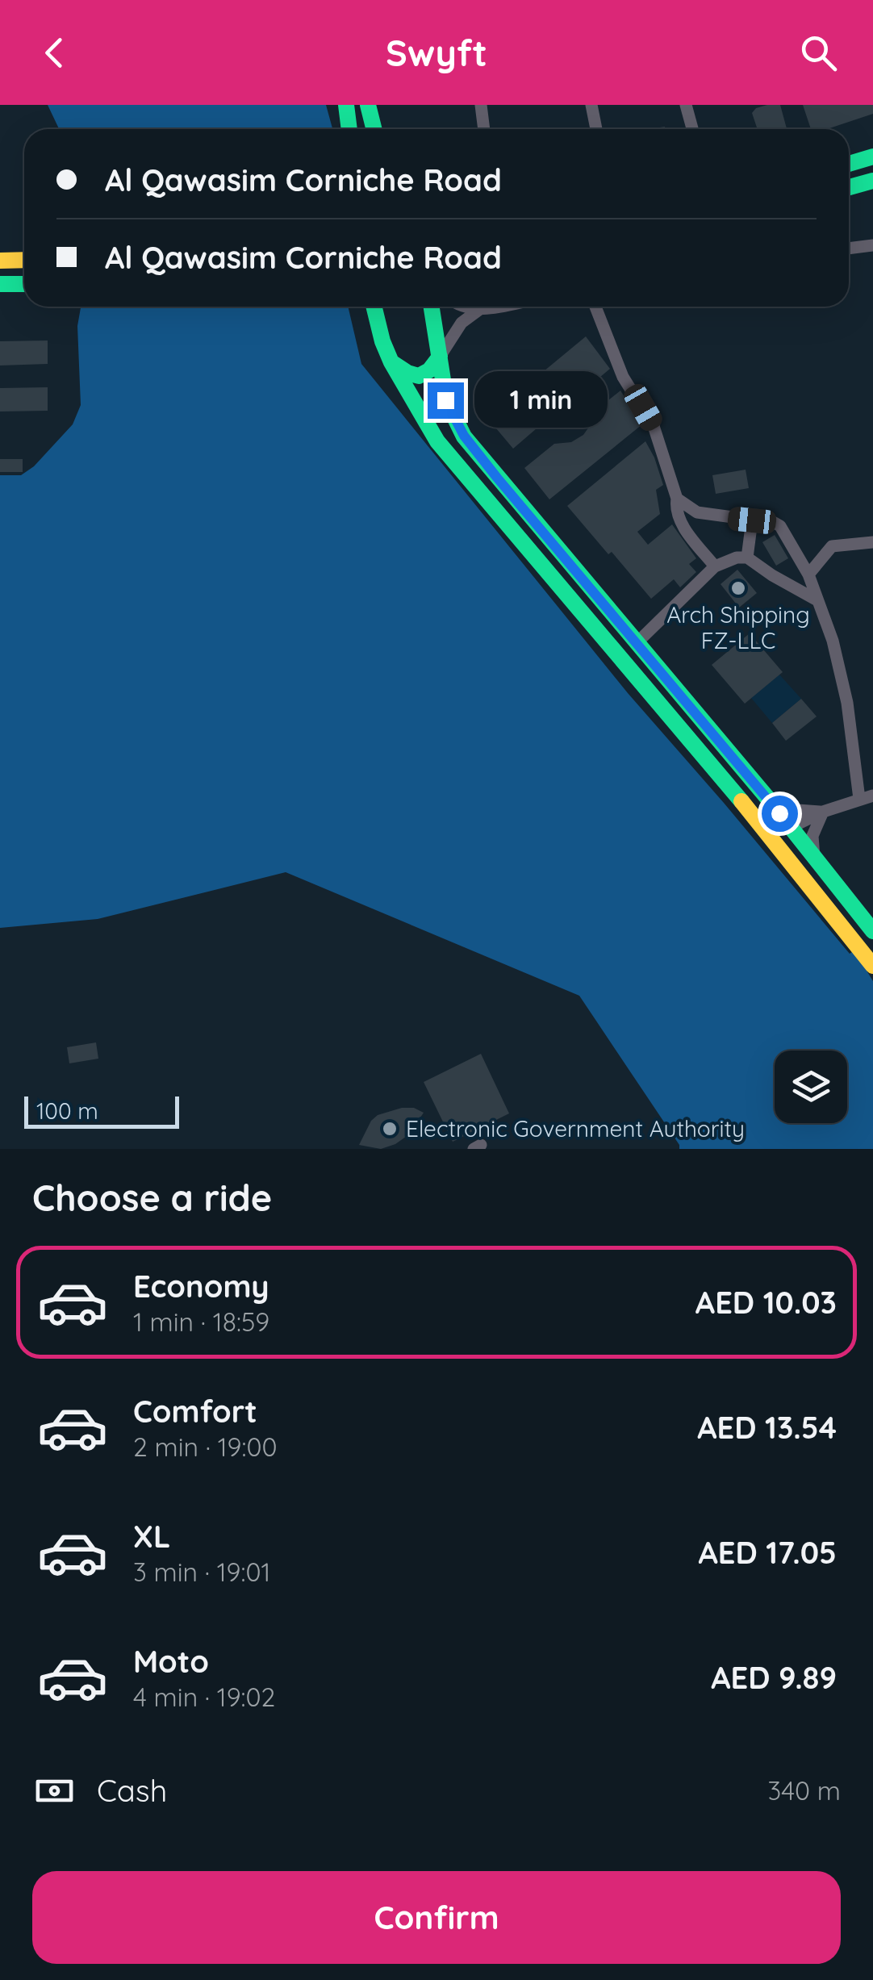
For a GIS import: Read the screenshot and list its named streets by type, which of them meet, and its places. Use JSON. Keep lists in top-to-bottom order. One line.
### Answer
{"places":["Arch Shipping FZ-LLC","Electronic Government Authority"],"scale_bar":"100 m","page":{"header":"Swyft","banner":["Al Qawasim Corniche Road","Al Qawasim Corniche Road"],"bubble":"1 min","scale":"100 m","heading":"Choose a ride","list":[{"name":"Economy","note":"1 min · 18:59","value":"AED 10.03"},{"name":"Comfort","note":"2 min · 19:00","value":"AED 13.54"},{"name":"XL","note":"3 min · 19:01","value":"AED 17.05"},{"name":"Moto","note":"4 min · 19:02","value":"AED 9.89"}],"pay":["Cash","340 m"],"buttons":"Confirm"}}
